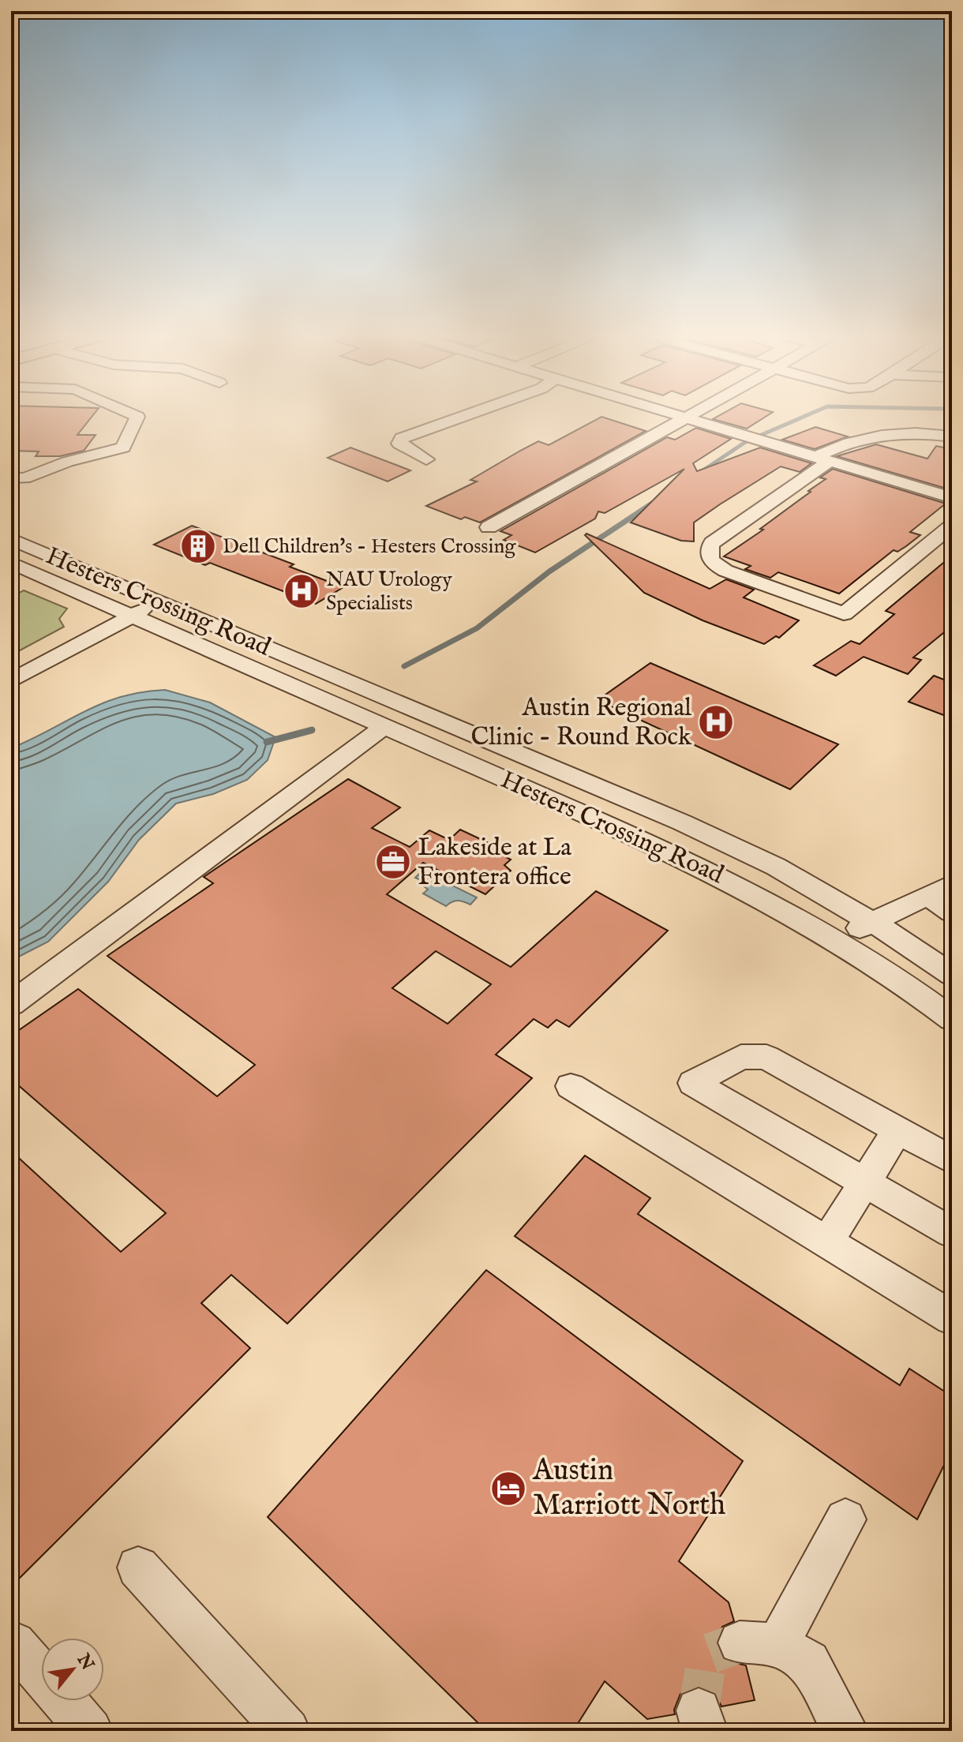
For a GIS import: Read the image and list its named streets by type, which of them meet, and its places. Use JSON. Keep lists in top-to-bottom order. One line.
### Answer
{"streets":{"street":["Hesters Crossing Road"]},"places":{"building":["Dell Children's - Hesters Crossing"],"hospital":["NAU Urology Specialists","Austin Regional Clinic - Round Rock"],"office":["Lakeside at La Frontera office"],"hotel":["Austin Marriott North"]},"north":"top right"}
